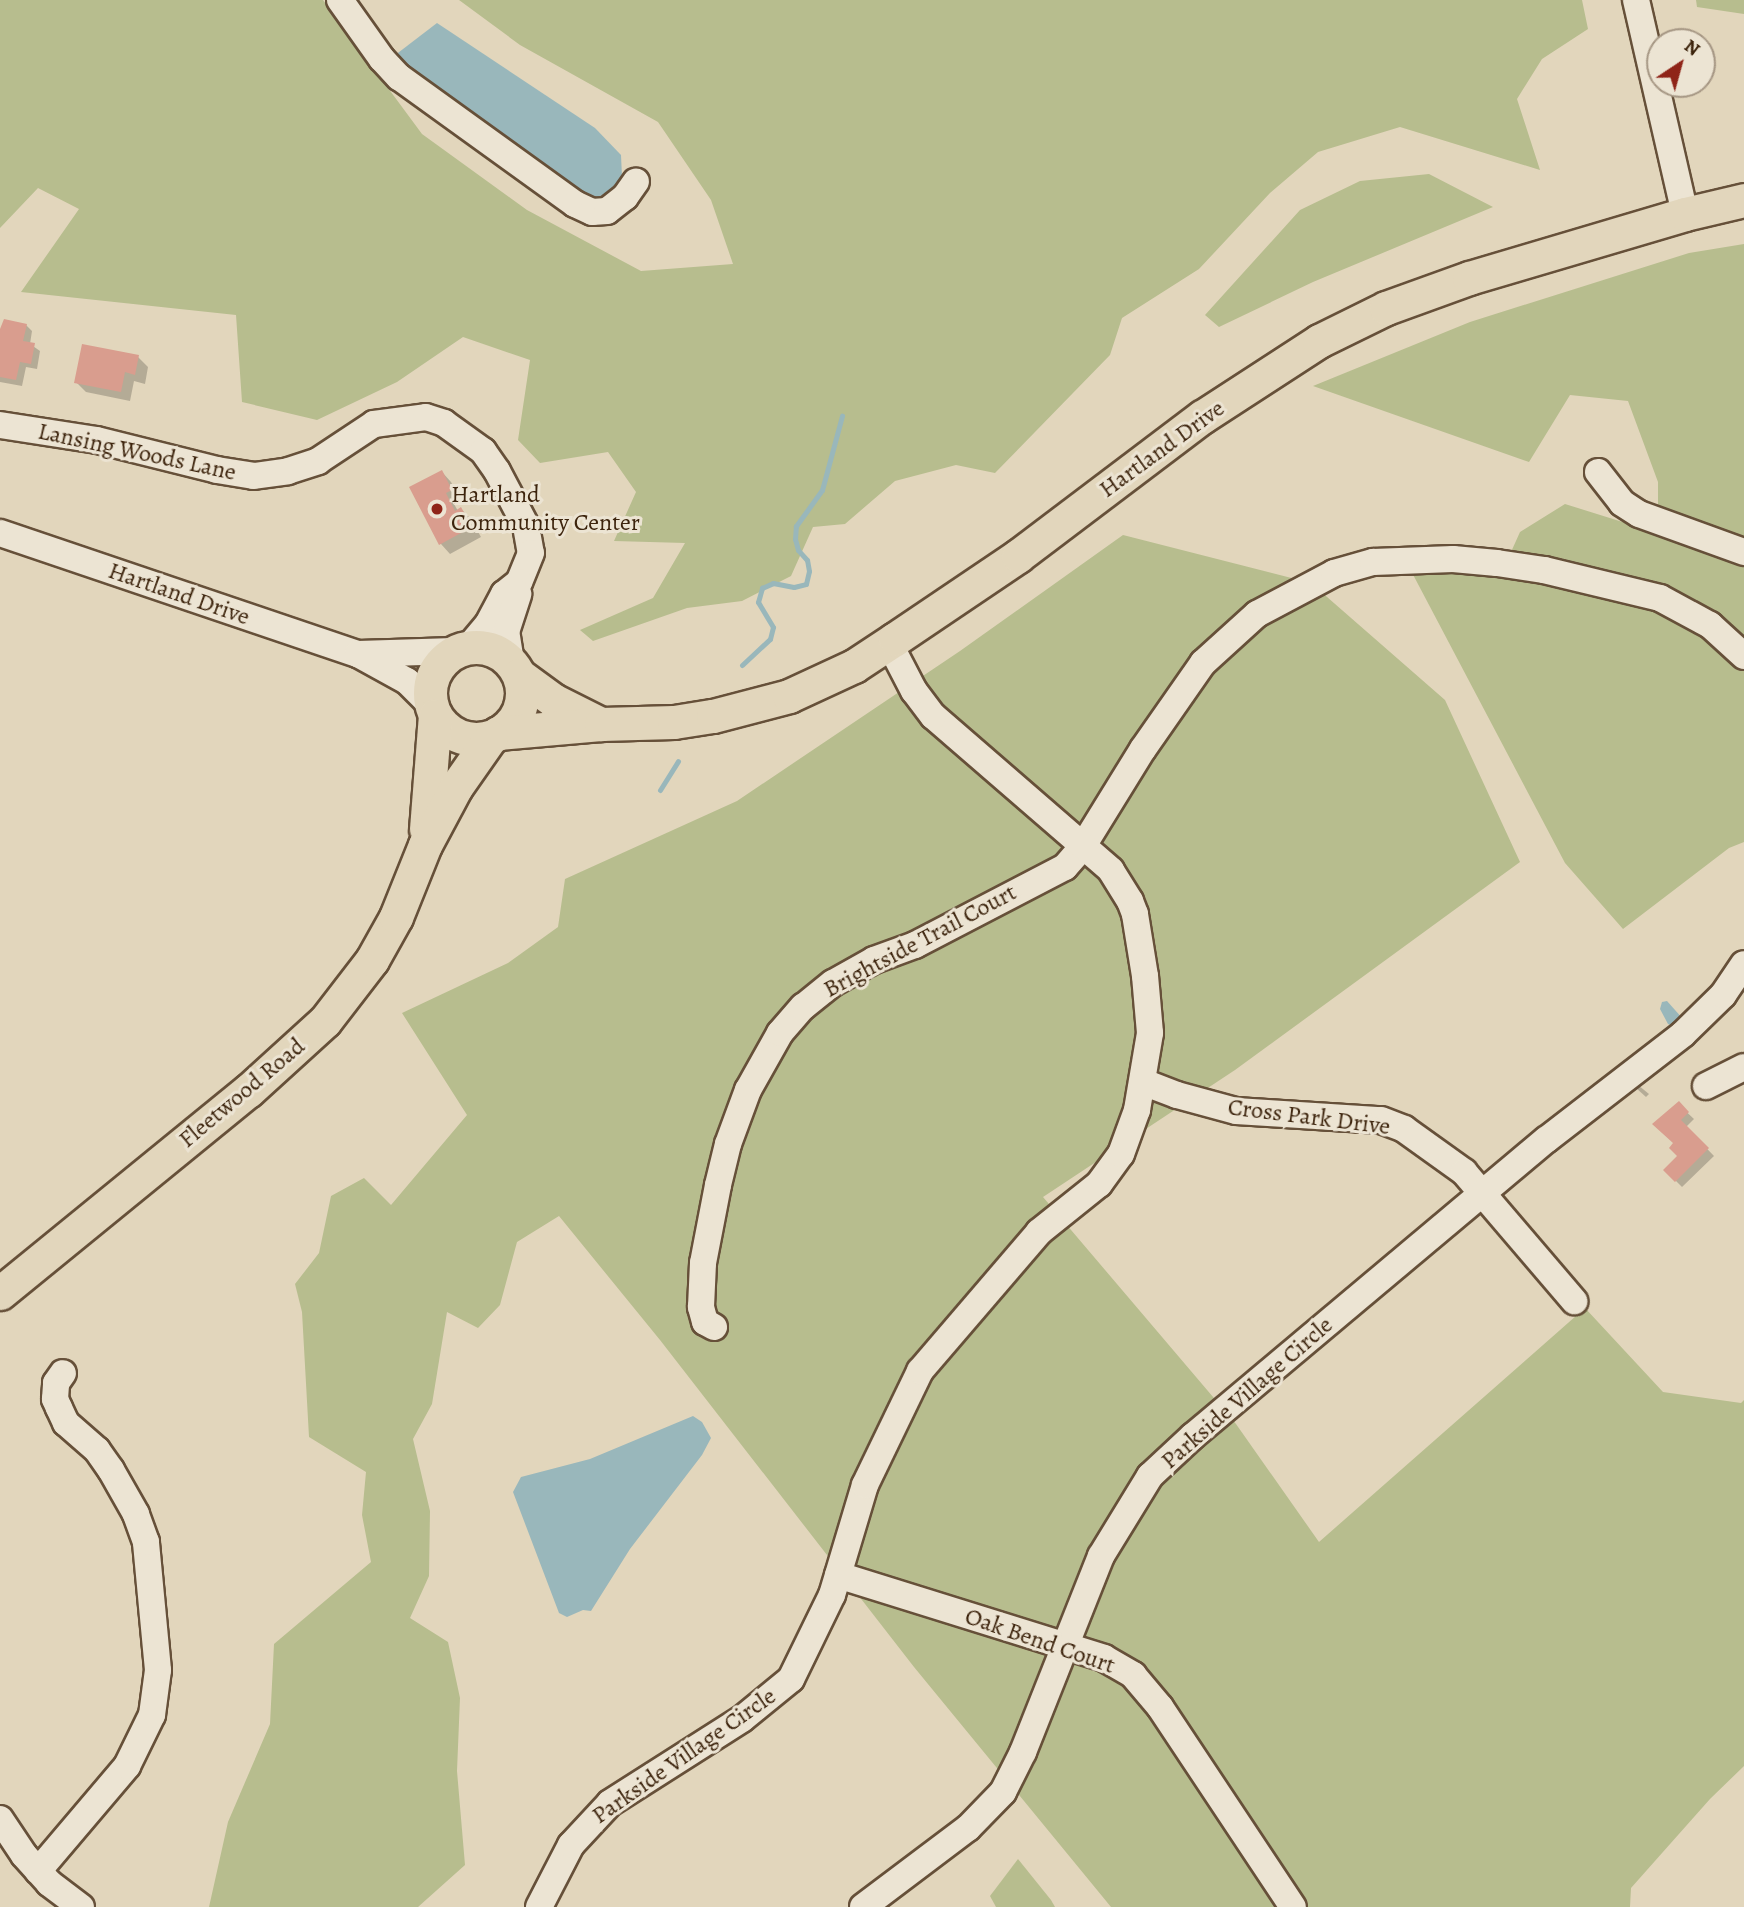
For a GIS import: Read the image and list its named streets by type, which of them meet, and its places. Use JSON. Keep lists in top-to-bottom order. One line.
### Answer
{"streets":{"main road":["Hartland Drive","Fleetwood Road"],"street":["Lansing Woods Lane","Brightside Trail Court","Cross Park Drive","Parkside Village Circle","Oak Bend Court"]},"crossings":[["Hartland Drive","Lansing Woods Lane"],["Hartland Drive","Fleetwood Road"],["Hartland Drive","Parkside Village Circle"],["Lansing Woods Lane","Fleetwood Road"],["Brightside Trail Court","Parkside Village Circle"],["Cross Park Drive","Parkside Village Circle"],["Parkside Village Circle","Oak Bend Court"]],"places":["Hartland Community Center"],"north":"top right"}
